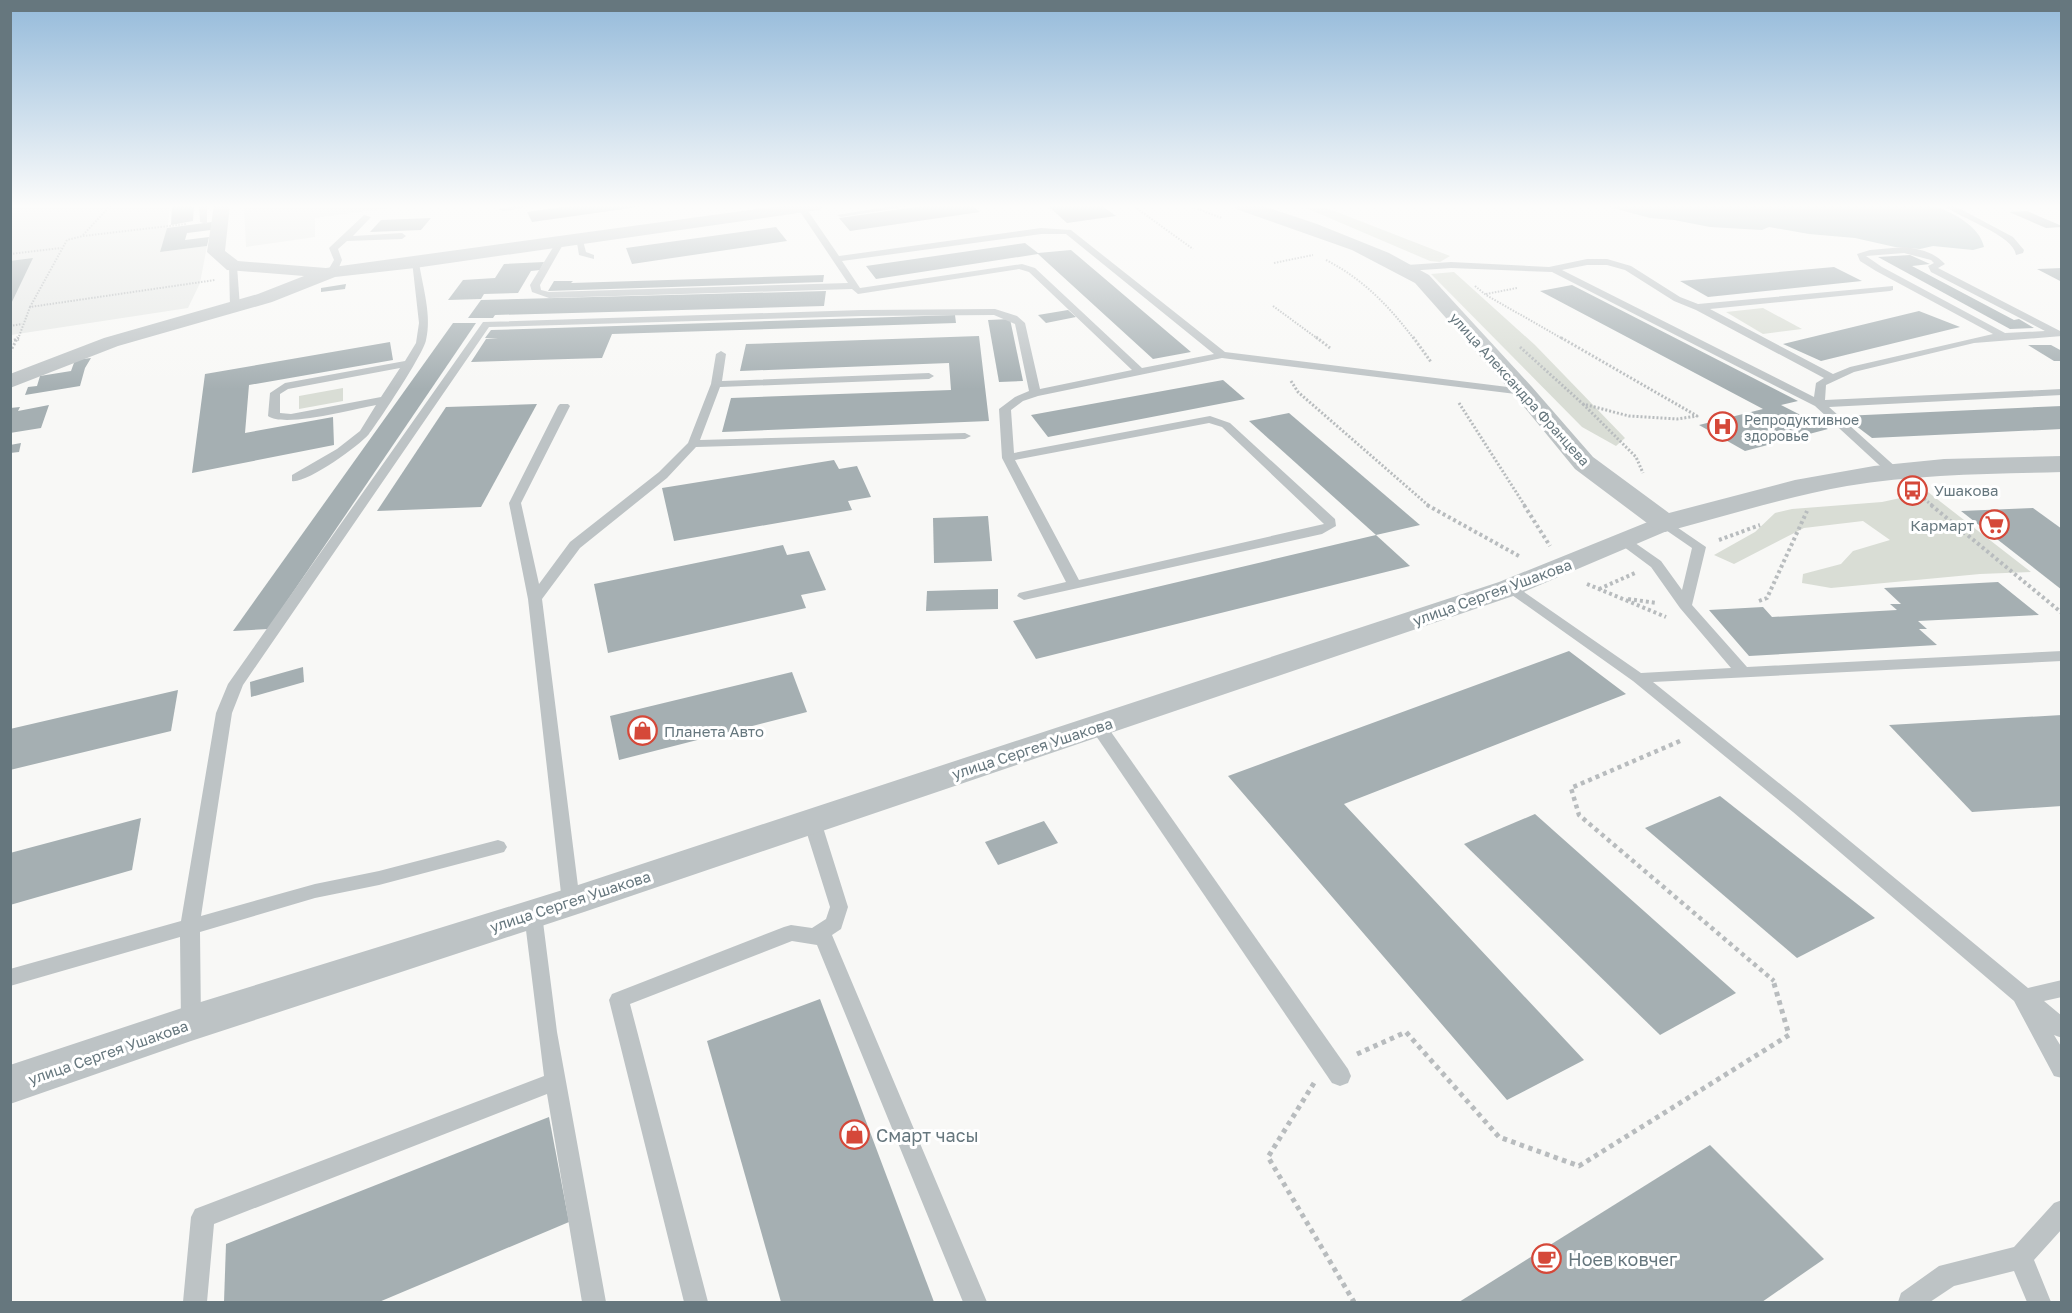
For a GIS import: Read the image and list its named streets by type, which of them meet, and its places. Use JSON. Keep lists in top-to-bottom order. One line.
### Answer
{"streets":{"street":["улица Александра Францева","улица Сергея Ушакова"]},"crossings":[["улица Александра Францева","улица Сергея Ушакова"]],"places":{"hospital":["Репродуктивное здоровье"],"bus stop":["Ушакова"],"supermarket":["Кармарт"],"shop":["Планета Авто","Смарт часы"],"cafe":["Ноев ковчег"]}}
